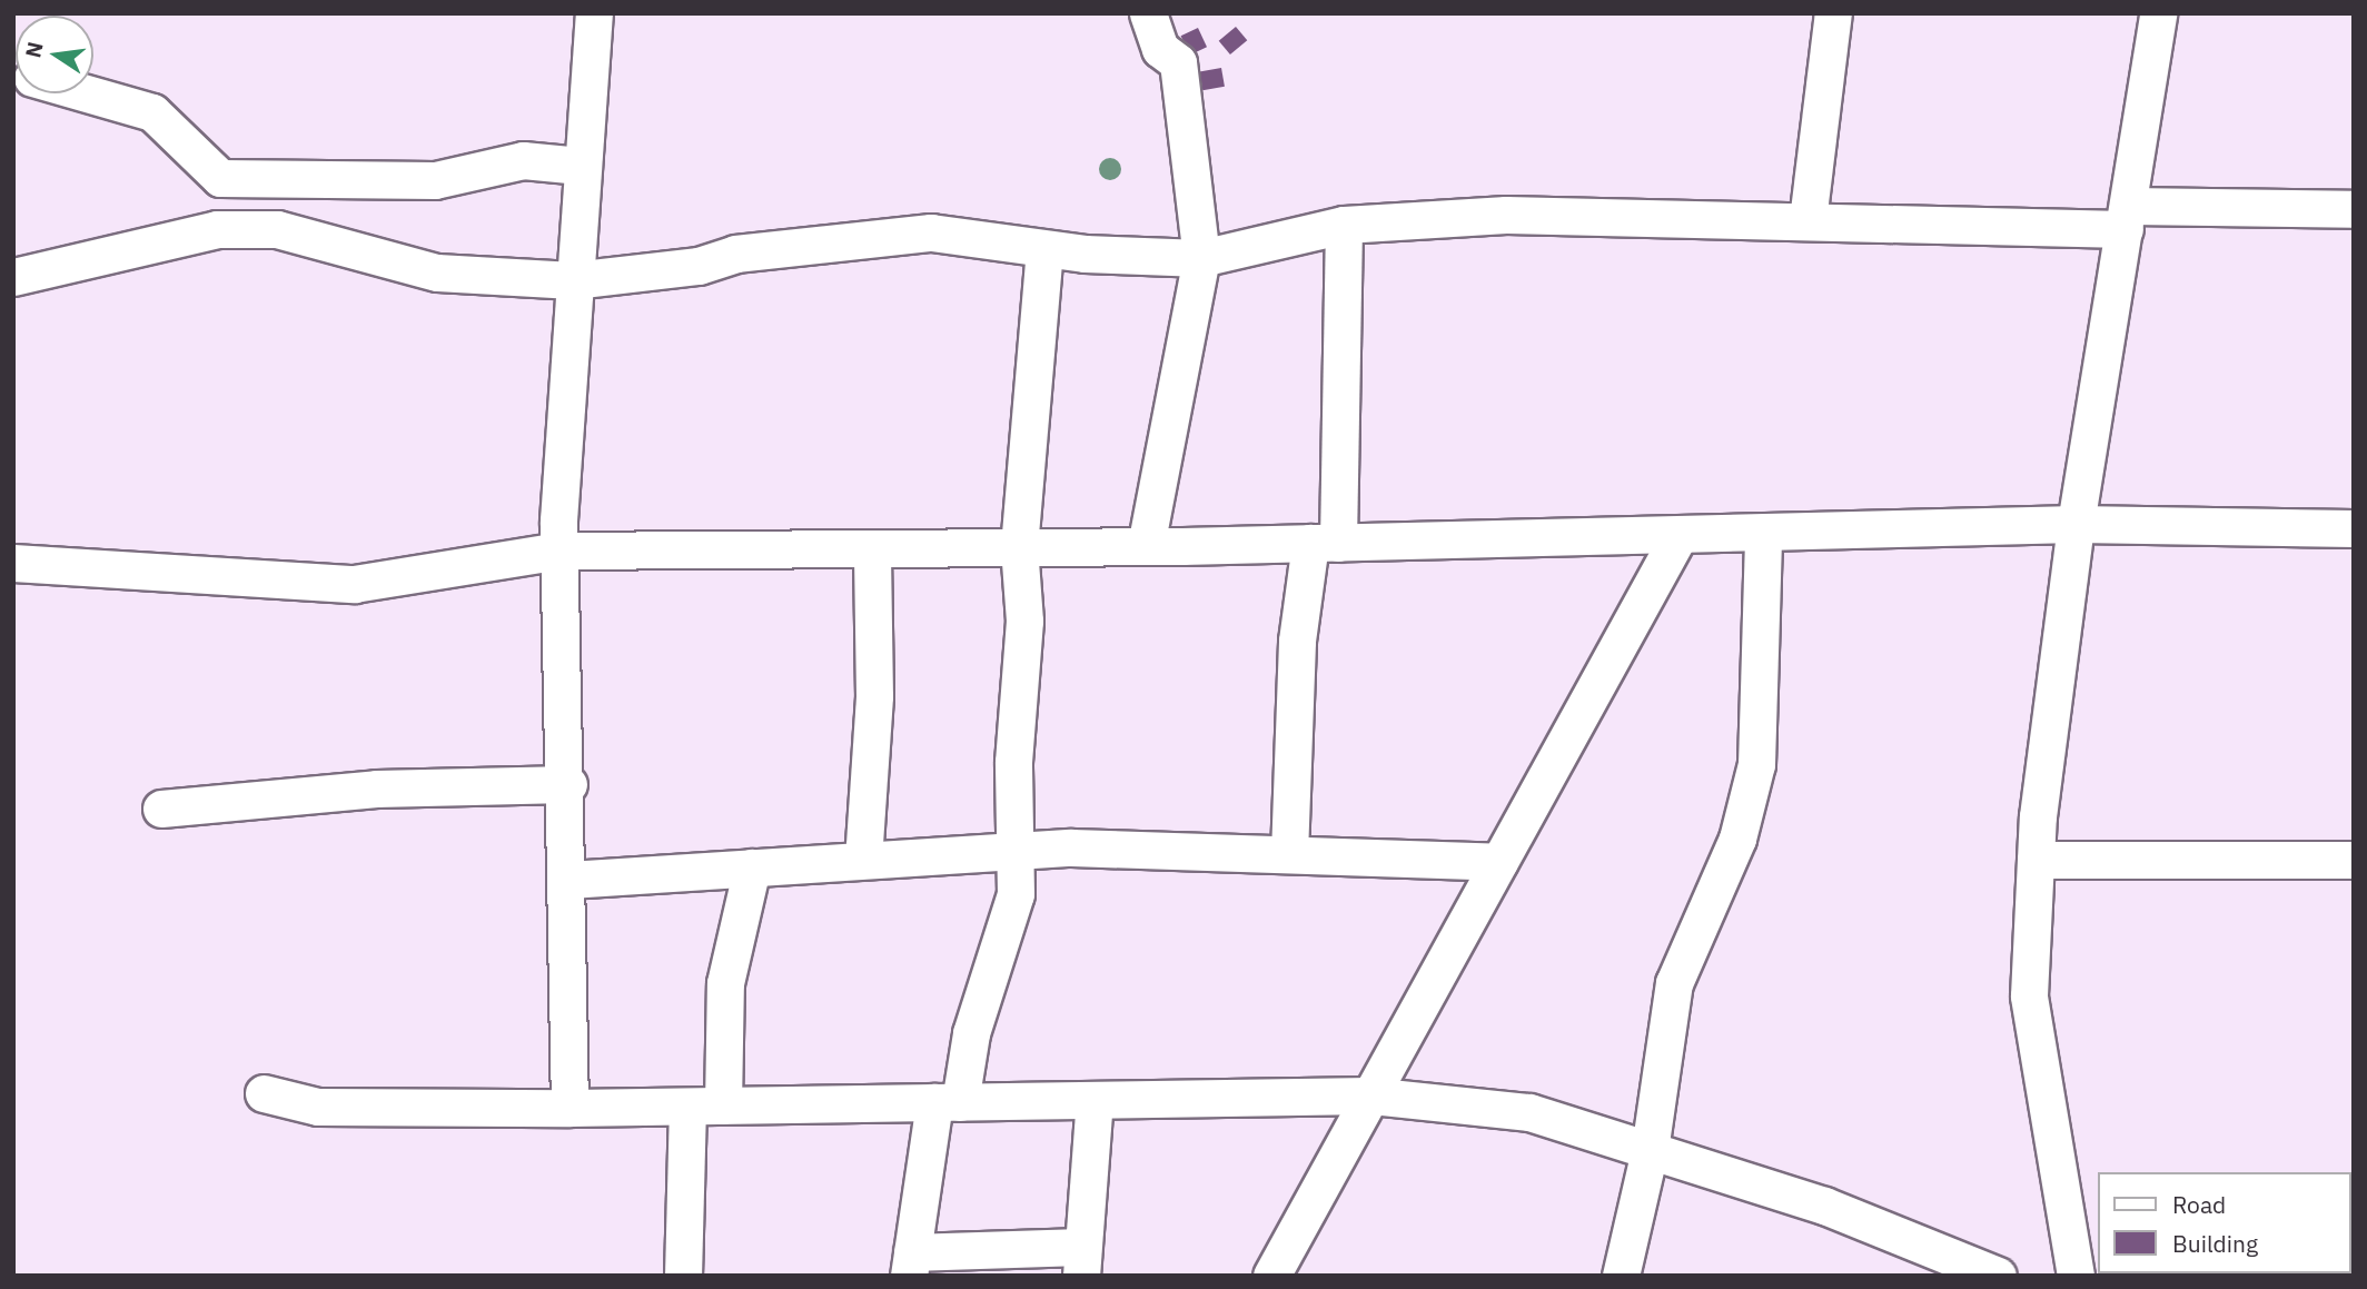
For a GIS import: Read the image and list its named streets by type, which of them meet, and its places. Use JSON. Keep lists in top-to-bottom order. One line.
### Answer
{"legend":["Road","Building"],"north":"left"}
